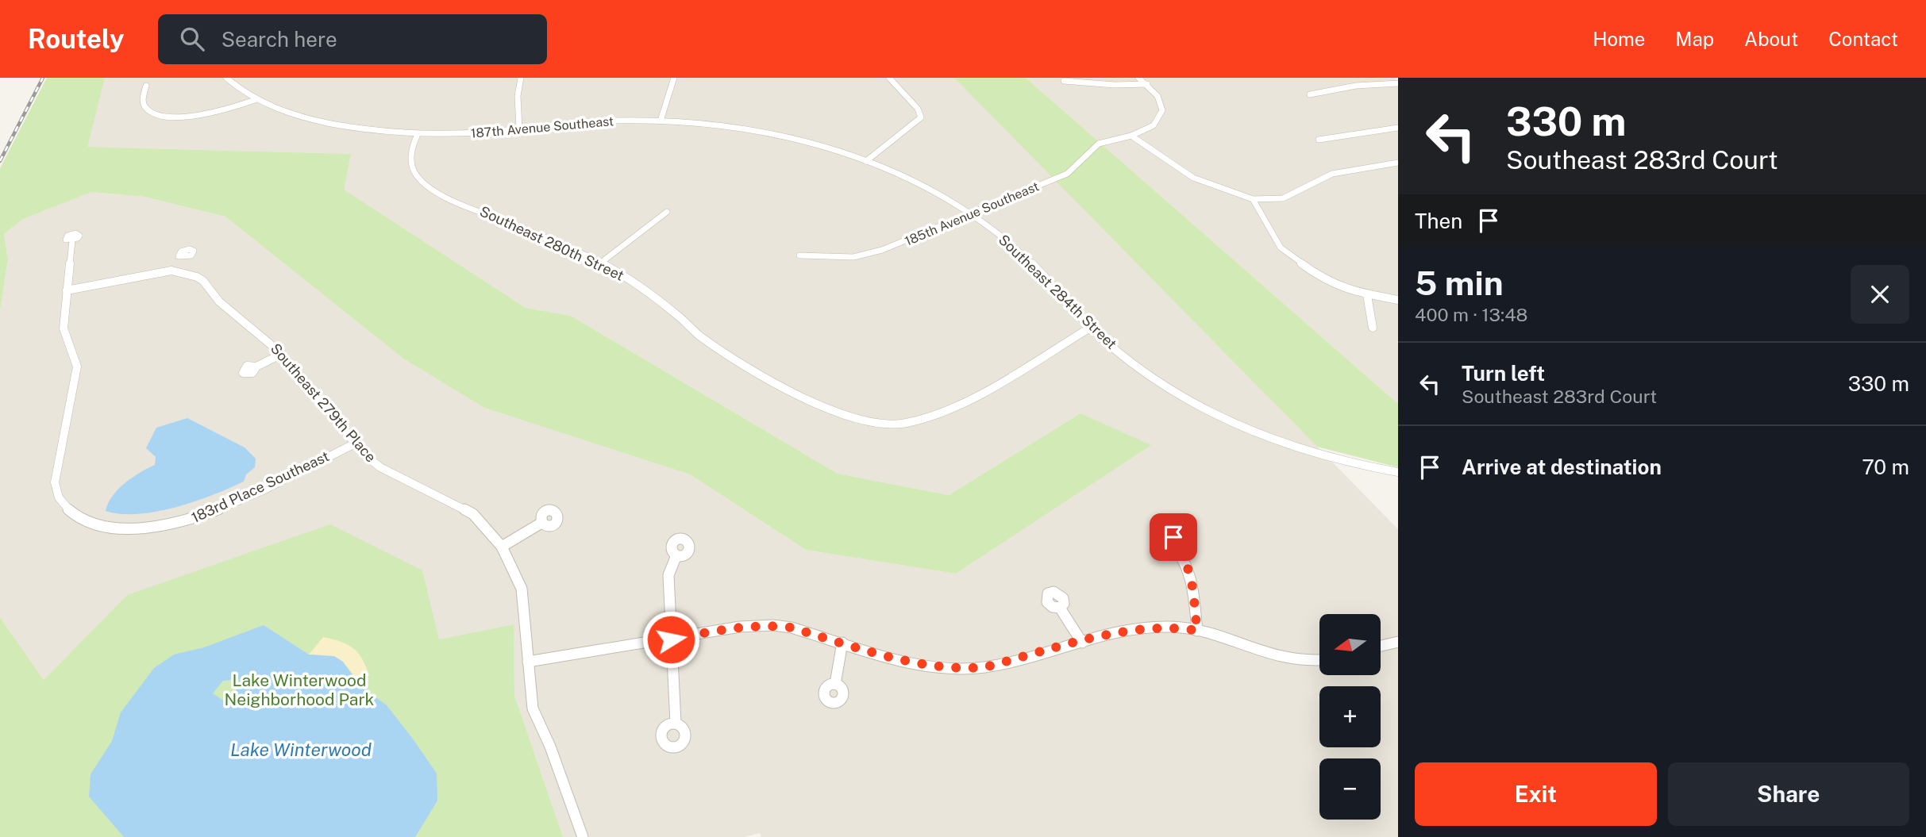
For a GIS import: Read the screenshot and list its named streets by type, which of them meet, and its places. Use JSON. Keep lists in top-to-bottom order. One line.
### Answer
{"streets":{"street":["187th Avenue Southeast","185th Avenue Southeast","Southeast 280th Street","Southeast 284th Street","Southeast 279th Place","183rd Place Southeast"]},"crossings":[["187th Avenue Southeast","Southeast 280th Street"],["187th Avenue Southeast","Southeast 284th Street"],["185th Avenue Southeast","Southeast 284th Street"],["Southeast 280th Street","Southeast 284th Street"],["Southeast 279th Place","183rd Place Southeast"]],"water":["Lake Winterwood"],"parks":["Lake Winterwood Neighborhood Park"],"north":"left","page":{"header":"Routely","search":"Search here","nav":["Home","Map","About","Contact"],"turn":["330 m","Southeast 283rd Court"],"then":"Then","heading":["5 min","400 m · 13:48"],"list":[{"name":"Turn left","note":"Southeast 283rd Court","value":"330 m"},{"name":"Arrive at destination","value":"70 m"}],"map_buttons":["+","−"],"buttons":["Exit","Share"]}}
